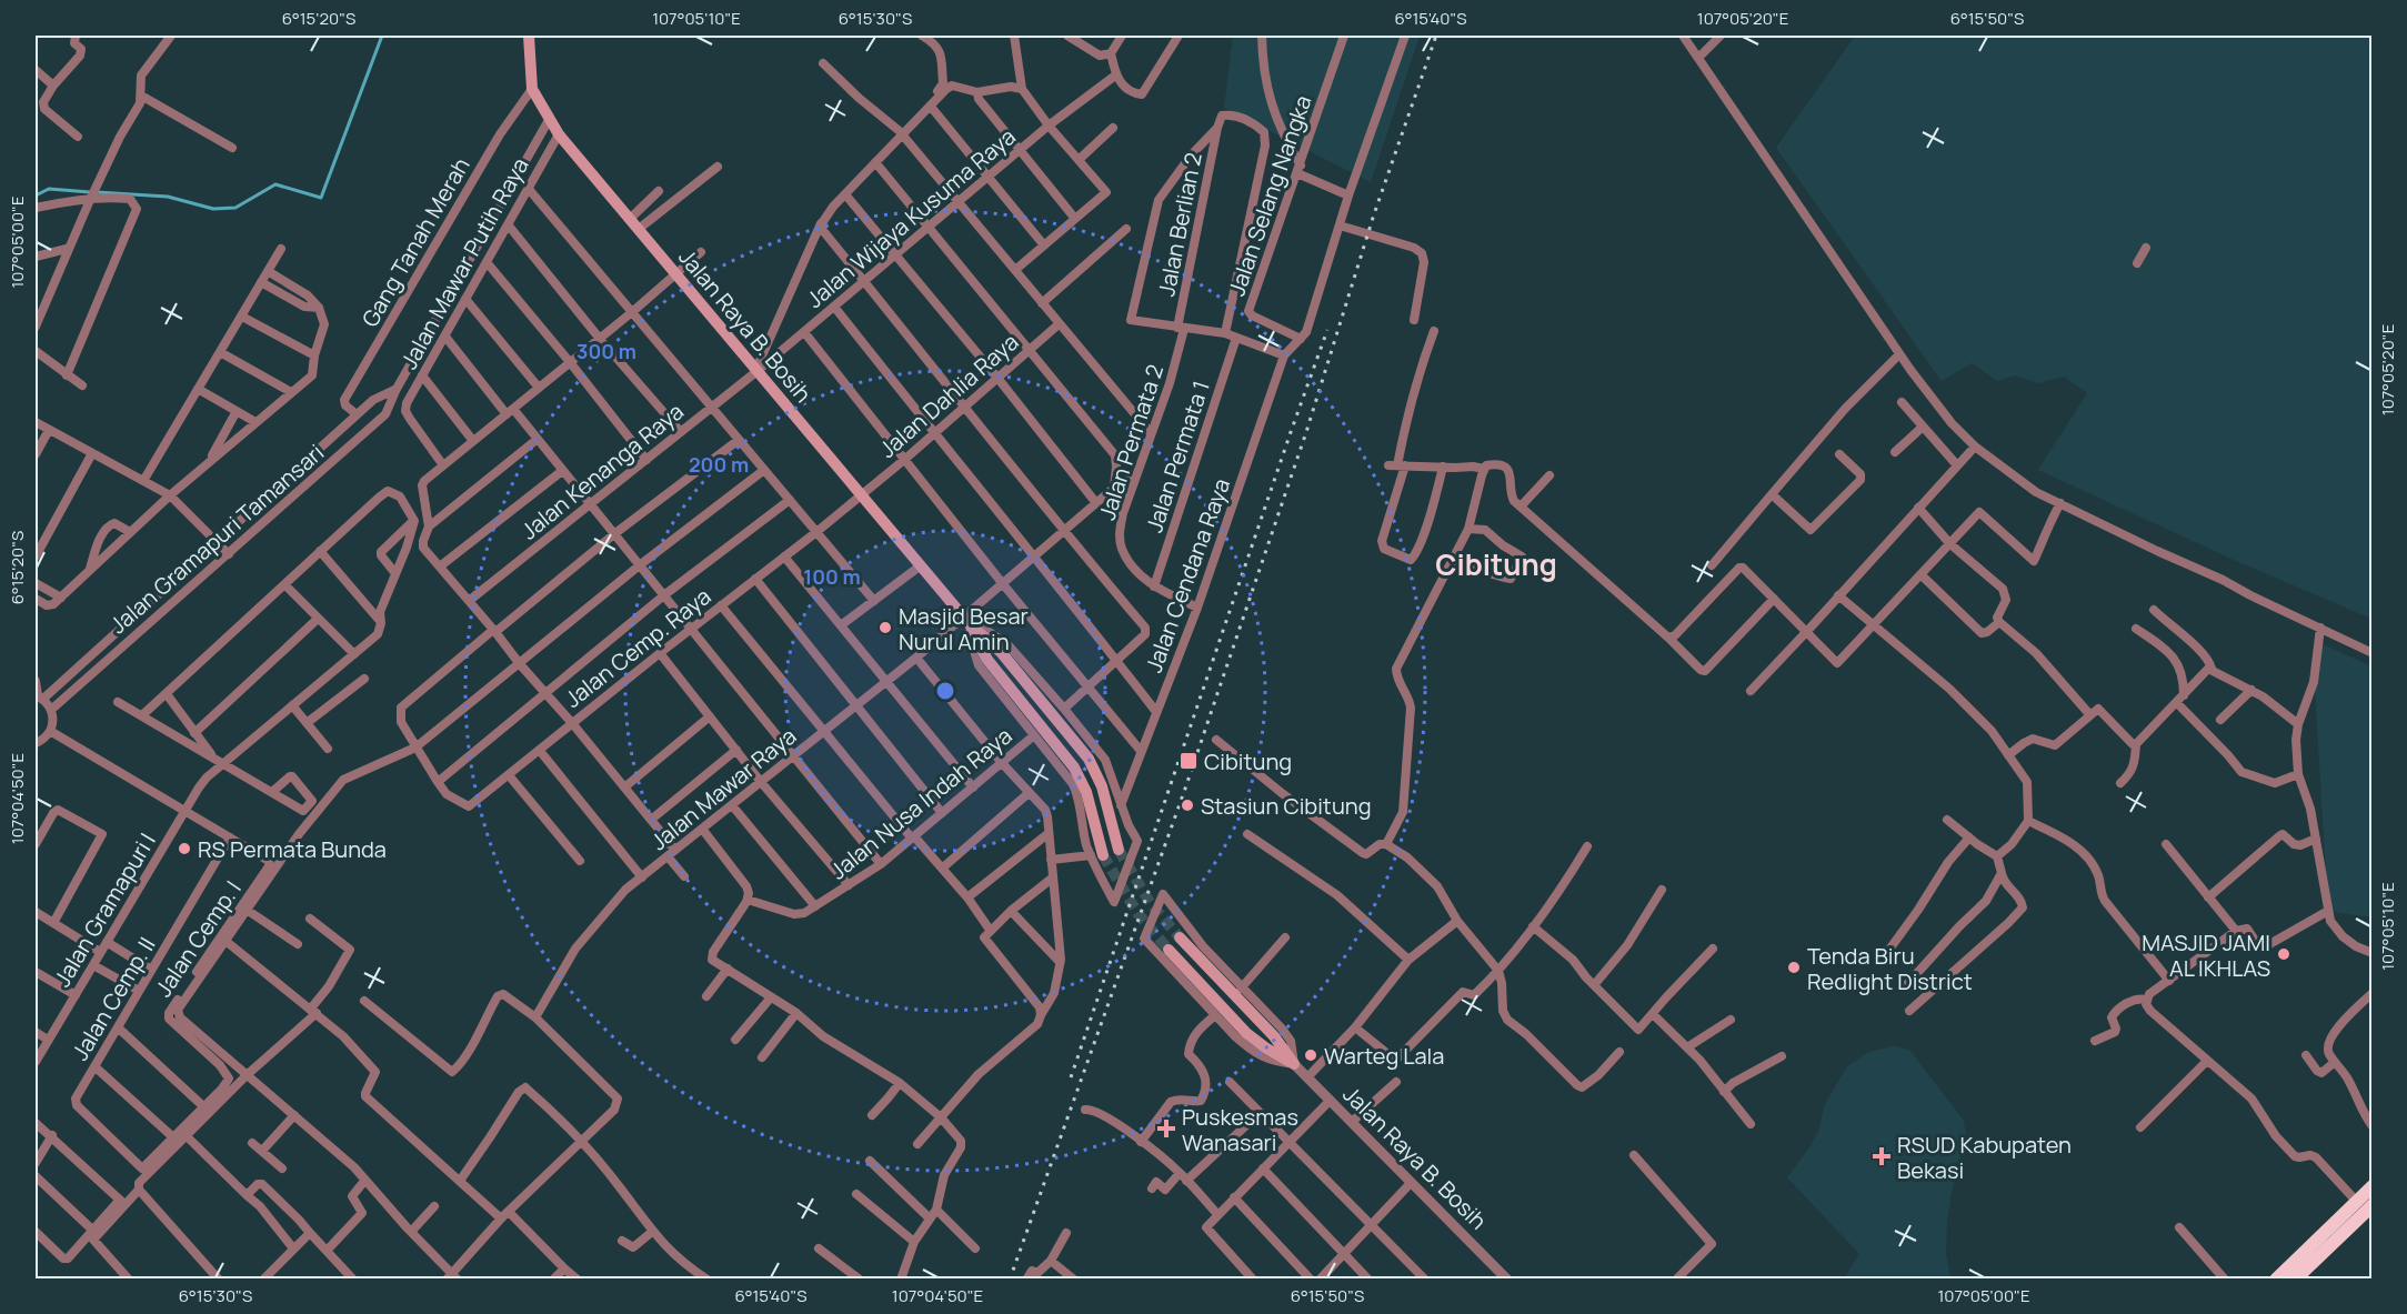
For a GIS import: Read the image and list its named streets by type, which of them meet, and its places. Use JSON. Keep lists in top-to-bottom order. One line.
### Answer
{"streets":{"main road":["Jalan Raya B. Bosih"],"street":["Jalan Selang Nangka","Jalan Wijaya Kusuma Raya","Jalan Berlian 2","Gang Tanah Merah","Jalan Mawar Putih Raya","Jalan Dahlia Raya","Jalan Permata 2","Jalan Permata 1","Jalan Kenanga Raya","Jalan Gramapuri Tamansari","Jalan Cendana Raya","Jalan Cemp. Raya","Jalan Mawar Raya","Jalan Nusa Indah Raya","Jalan Gramapuri I","Jalan Cemp. I","Jalan Cemp. II"]},"crossings":[["Jalan Wijaya Kusuma Raya","Jalan Raya B. Bosih"],["Jalan Wijaya Kusuma Raya","Jalan Kenanga Raya"],["Jalan Berlian 2","Jalan Permata 2"],["Gang Tanah Merah","Jalan Raya B. Bosih"],["Gang Tanah Merah","Jalan Gramapuri Tamansari"],["Jalan Mawar Putih Raya","Jalan Raya B. Bosih"],["Jalan Raya B. Bosih","Jalan Dahlia Raya"],["Jalan Raya B. Bosih","Jalan Kenanga Raya"],["Jalan Raya B. Bosih","Jalan Gramapuri Tamansari"],["Jalan Raya B. Bosih","Jalan Cendana Raya"],["Jalan Raya B. Bosih","Jalan Cemp. Raya"],["Jalan Raya B. Bosih","Jalan Mawar Raya"],["Jalan Raya B. Bosih","Jalan Nusa Indah Raya"],["Jalan Dahlia Raya","Jalan Cemp. Raya"],["Jalan Permata 2","Jalan Permata 1"],["Jalan Permata 2","Jalan Cendana Raya"],["Jalan Permata 2","Jalan Mawar Raya"],["Jalan Cemp. I","Jalan Cemp. II"]],"districts":["Cibitung"],"places":{"other":["Masjid Besar Nurul Amin","Stasiun Cibitung","RS Permata Bunda","MASJID JAMI AL IKHLAS","Tenda Biru Redlight District","Warteg Lala"],"transit":["Cibitung"],"health":["Puskesmas Wanasari","RSUD Kabupaten Bekasi"]},"coordinates":["6°15'20\"S","107°05'10\"E","6°15'30\"S","6°15'40\"S","107°05'20\"E","6°15'50\"S","107°05'00\"E","107°04'50\"E"],"rings":["300 m","200 m","100 m"]}
